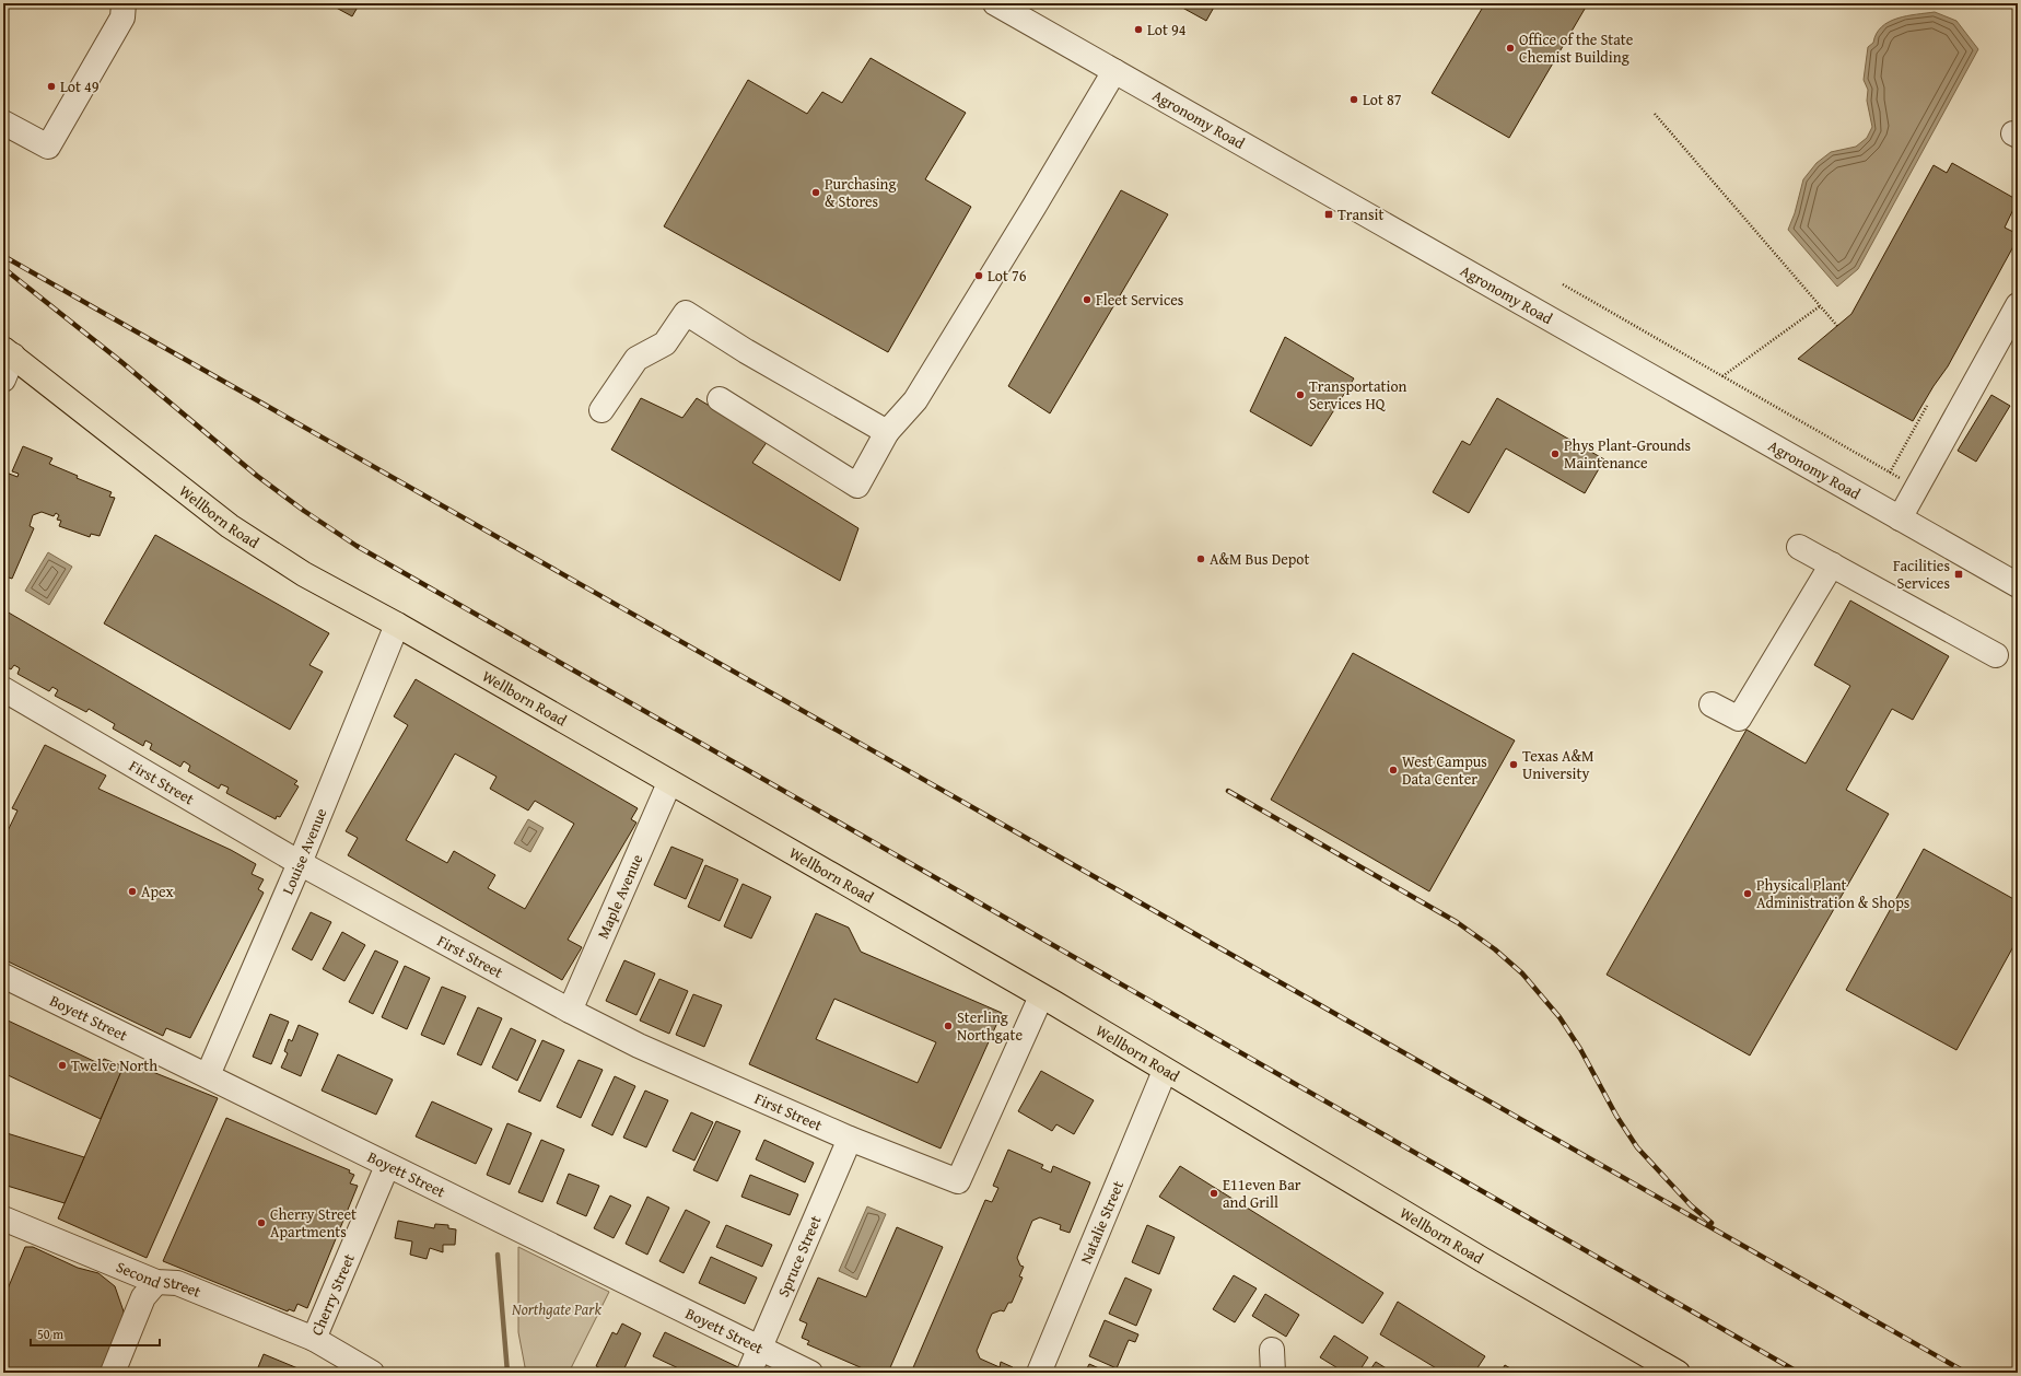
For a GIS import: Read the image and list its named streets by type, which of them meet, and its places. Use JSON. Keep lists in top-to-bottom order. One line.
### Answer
{"streets":{"main road":["Wellborn Road"],"street":["Agronomy Road","First Street","Louise Avenue","Maple Avenue","Boyett Street","Natalie Street","Spruce Street","Second Street","Cherry Street"]},"crossings":[["Wellborn Road","First Street"],["Wellborn Road","Louise Avenue"],["Wellborn Road","Maple Avenue"],["Wellborn Road","Natalie Street"],["First Street","Louise Avenue"],["First Street","Maple Avenue"],["First Street","Spruce Street"],["Louise Avenue","Boyett Street"],["Boyett Street","Spruce Street"],["Boyett Street","Cherry Street"],["Second Street","Cherry Street"]],"parks":["Northgate Park"],"places":{"other":["Lot 94","Office of the State Chemist Building","Lot 49","Lot 87","Purchasing & Stores","Lot 76","Fleet Services","Transportation Services HQ","Phys Plant-Grounds Maintenance","A&M Bus Depot","Texas A&M University","West Campus Data Center","Apex","Physical Plant Administration & Shops","Sterling Northgate","Twelve North","E11even Bar and Grill","Cherry Street Apartments"],"transit":["Transit","Facilities Services"]},"scale_bar":"50 m"}
